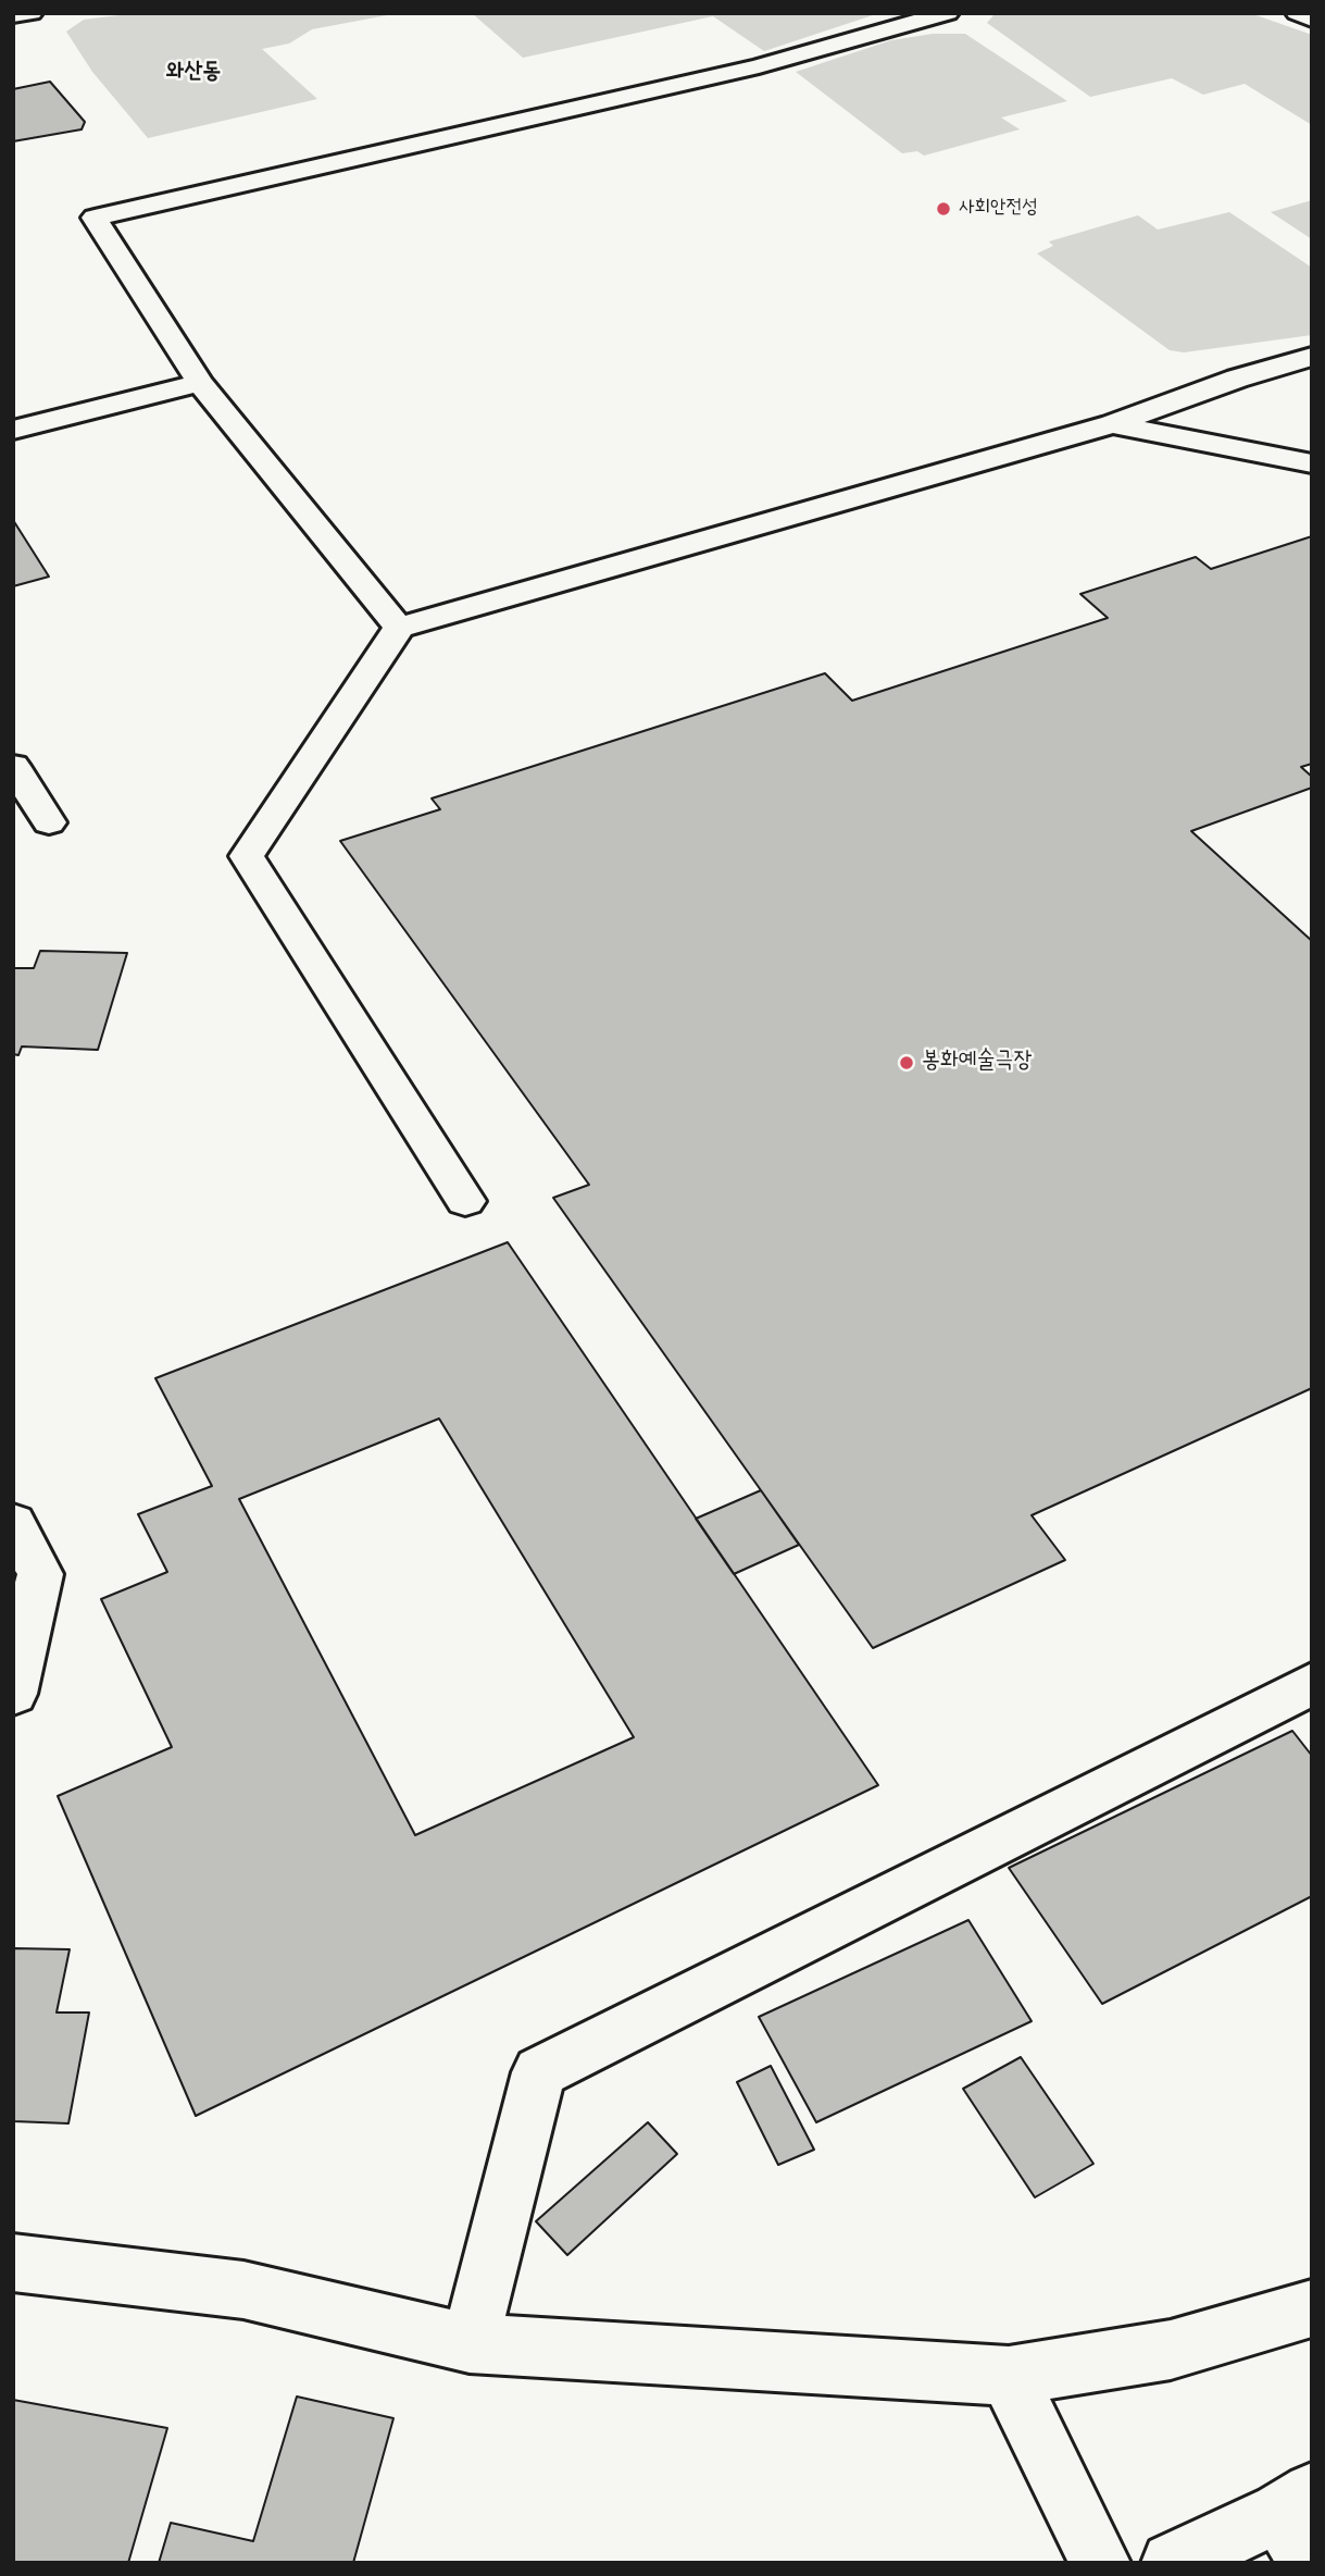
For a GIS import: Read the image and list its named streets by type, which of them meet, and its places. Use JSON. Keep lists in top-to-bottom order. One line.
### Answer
{"districts":["와산동"],"places":["사회안전성","봉화예술극장"]}
